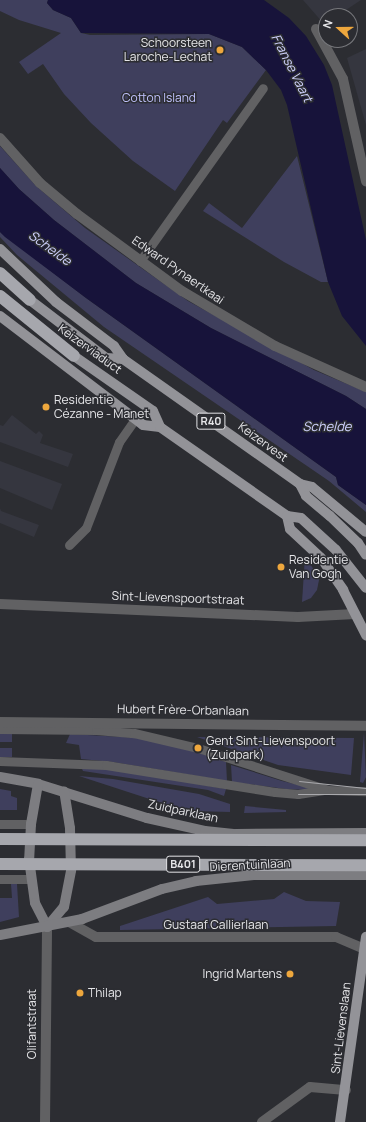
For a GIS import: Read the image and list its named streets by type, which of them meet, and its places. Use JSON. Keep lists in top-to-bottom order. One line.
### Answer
{"streets":{"highway":["Keizerviaduct","R40","B401"],"main road":["Keizervest","Sint-Lievenslaan"],"street":["Edward Pynaertkaai","Sint-Lievenspoortstraat","Hubert Frère-Orbanlaan","Zuidparklaan","Dierentuinlaan","Gustaaf Callierlaan","Olifantstraat"]},"crossings":[["Keizerviaduct","R40"],["R40","Keizervest"],["Dierentuinlaan","Gustaaf Callierlaan"],["Dierentuinlaan","Olifantstraat"],["Gustaaf Callierlaan","Sint-Lievenslaan"]],"water":["Franse Vaart","Schelde"],"parks":["Cotton Island"],"places":["Schoorsteen Laroche-Lechat","Residentie Cézanne - Manet","Residentie Van Gogh","Gent Sint-Lievenspoort (Zuidpark)","Ingrid Martens","Thilap"],"north":"left"}
